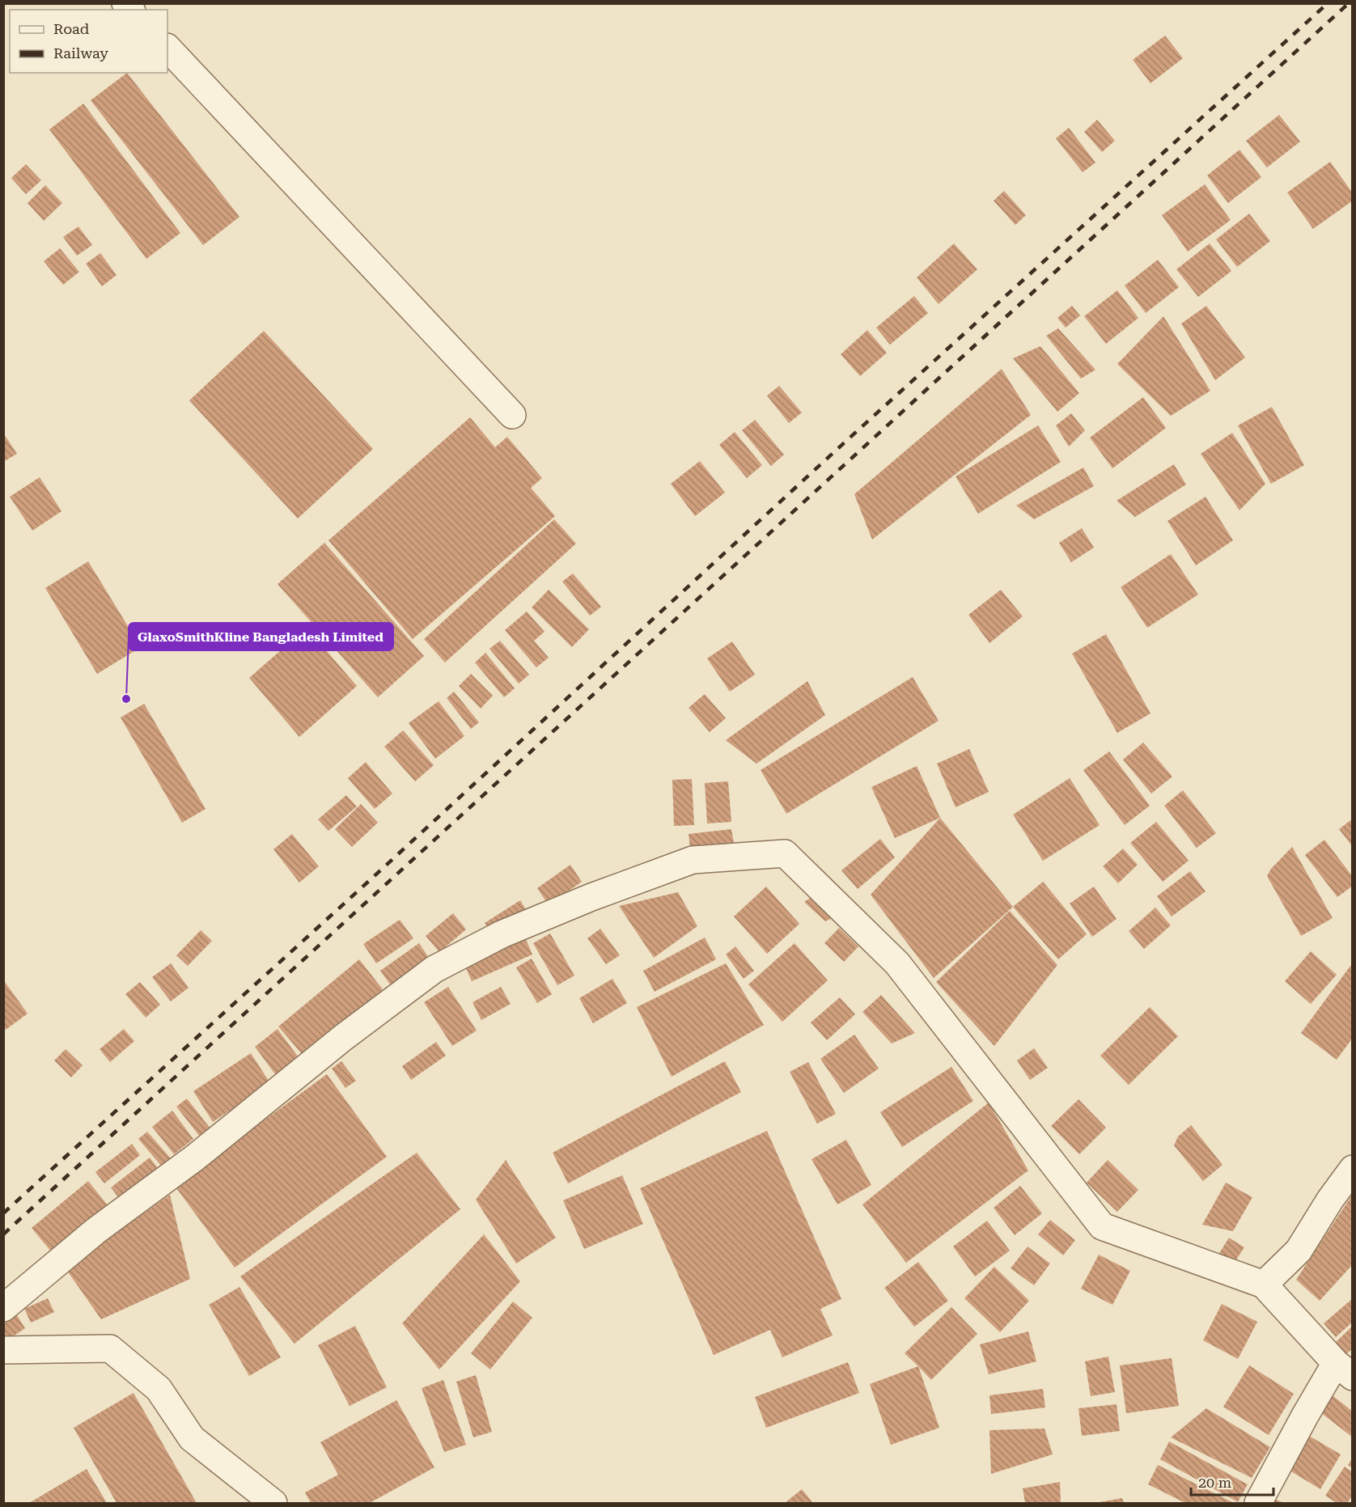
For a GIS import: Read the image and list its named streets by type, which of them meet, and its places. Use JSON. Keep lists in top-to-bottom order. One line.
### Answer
{"places":["GlaxoSmithKline Bangladesh Limited"],"legend":["Road","Railway"],"scale_bar":"20 m"}
